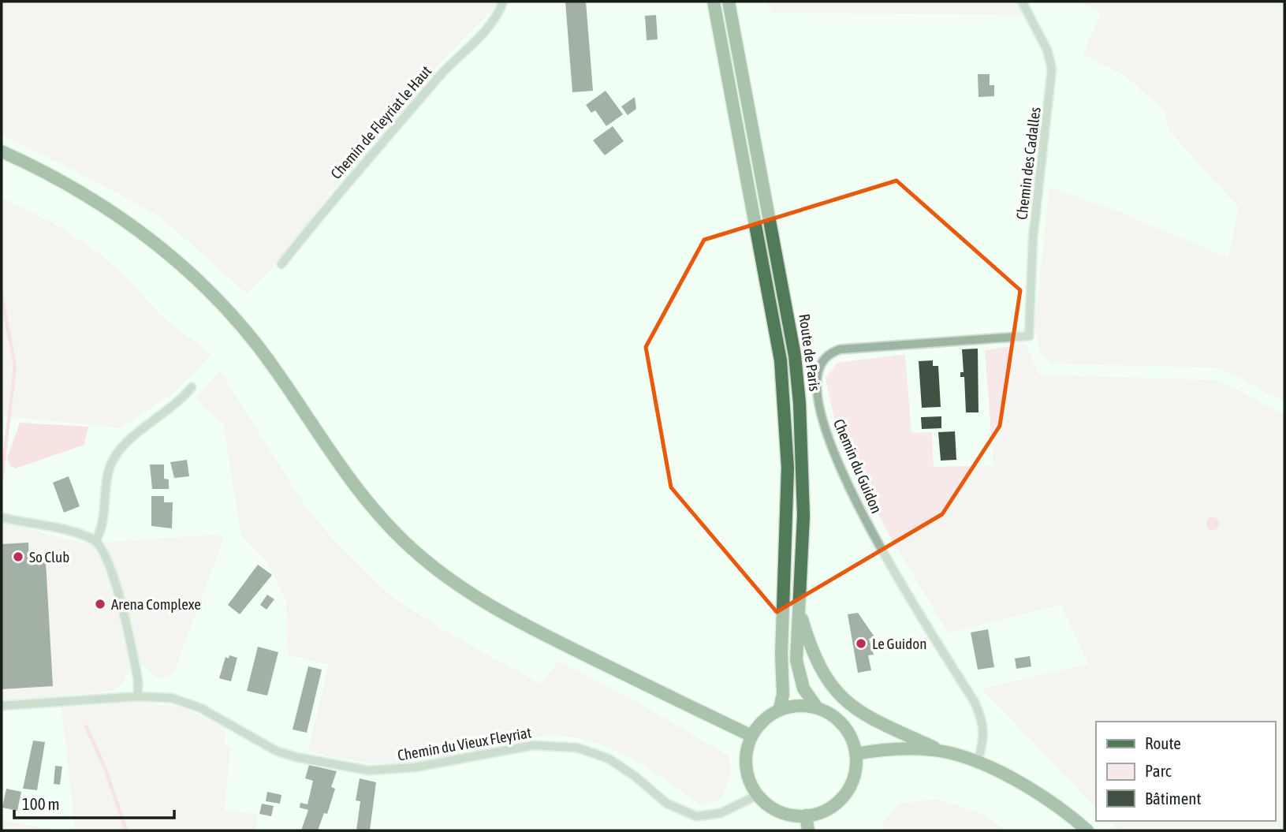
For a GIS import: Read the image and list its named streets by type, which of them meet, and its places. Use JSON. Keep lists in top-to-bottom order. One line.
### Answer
{"streets":{"main road":["Route de Paris"],"street":["Chemin de Fleyriat le Haut","Chemin des Cadalles","Chemin du Guidon","Chemin du Vieux Fleyriat"]},"crossings":[["Chemin des Cadalles","Chemin du Guidon"],["Route de Paris","Chemin du Vieux Fleyriat"]],"places":["So Club","Arena Complexe","Le Guidon"],"legend":["Route","Parc","Bâtiment"],"scale_bar":"100 m"}
